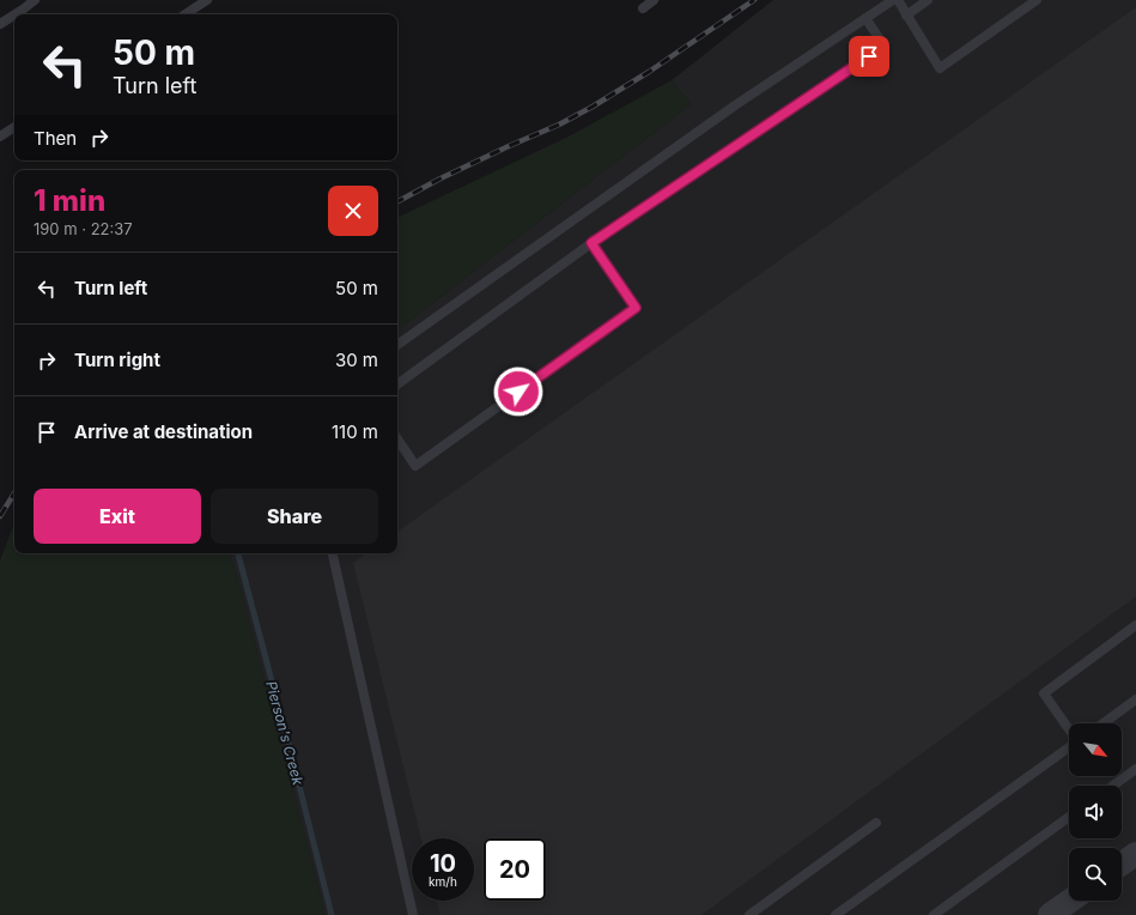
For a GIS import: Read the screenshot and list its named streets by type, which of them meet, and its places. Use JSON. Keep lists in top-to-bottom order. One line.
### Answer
{"water":["Pierson's Creek"],"north":"bottom right","page":{"turn":["50 m","Turn left"],"then":"Then","heading":["1 min","190 m · 22:37"],"list":[{"name":"Turn left","value":"50 m"},{"name":"Turn right","value":"30 m"},{"name":"Arrive at destination","value":"110 m"}],"buttons":["Exit","Share"],"speed":"10 km/h","limit":"20"}}
